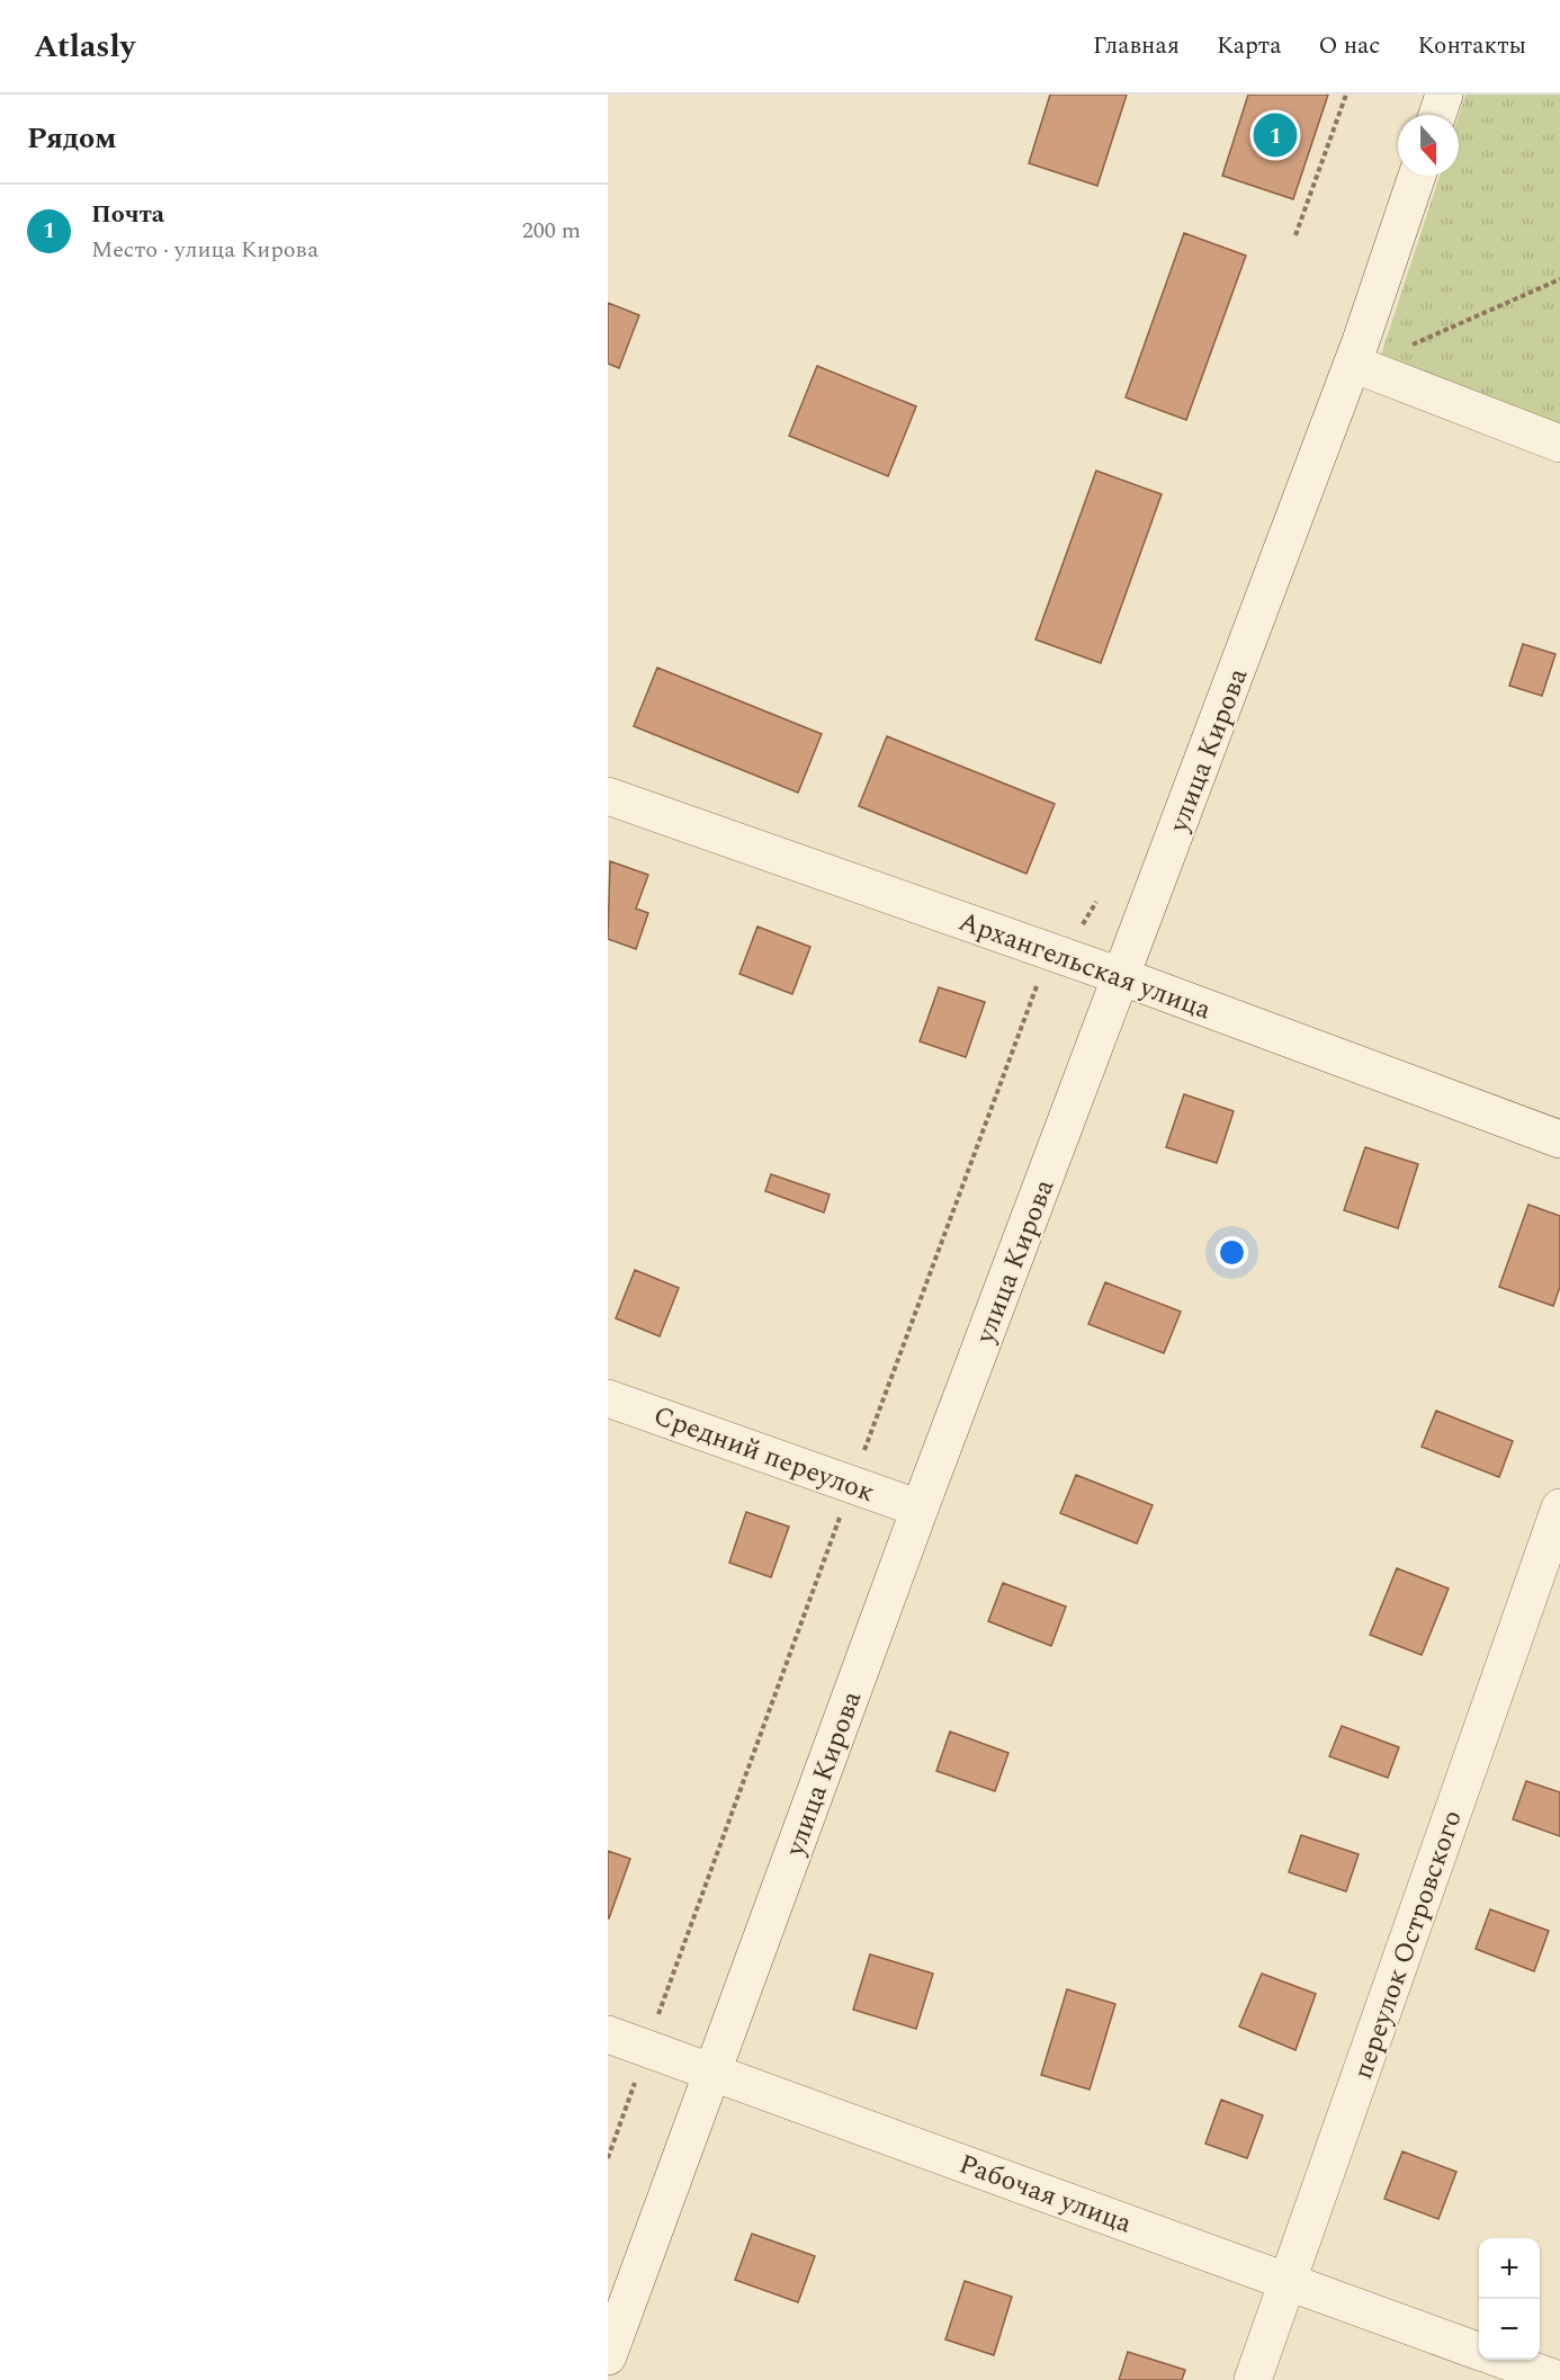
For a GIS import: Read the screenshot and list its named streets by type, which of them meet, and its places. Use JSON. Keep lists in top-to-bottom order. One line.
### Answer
{"streets":{"street":["улица Кирова","Архангельская улица","Средний переулок","переулок Островского","Рабочая улица"]},"crossings":[["улица Кирова","Архангельская улица"],["улица Кирова","Средний переулок"],["улица Кирова","Рабочая улица"],["переулок Островского","Рабочая улица"]],"north":"bottom","page":{"header":"Atlasly","nav":["Главная","Карта","О нас","Контакты"],"heading":"Рядом","pins":"1","list":[{"mark":"1","name":"Почта","note":"Место · улица Кирова","value":"200 m"}],"map_buttons":["+","−"]}}
